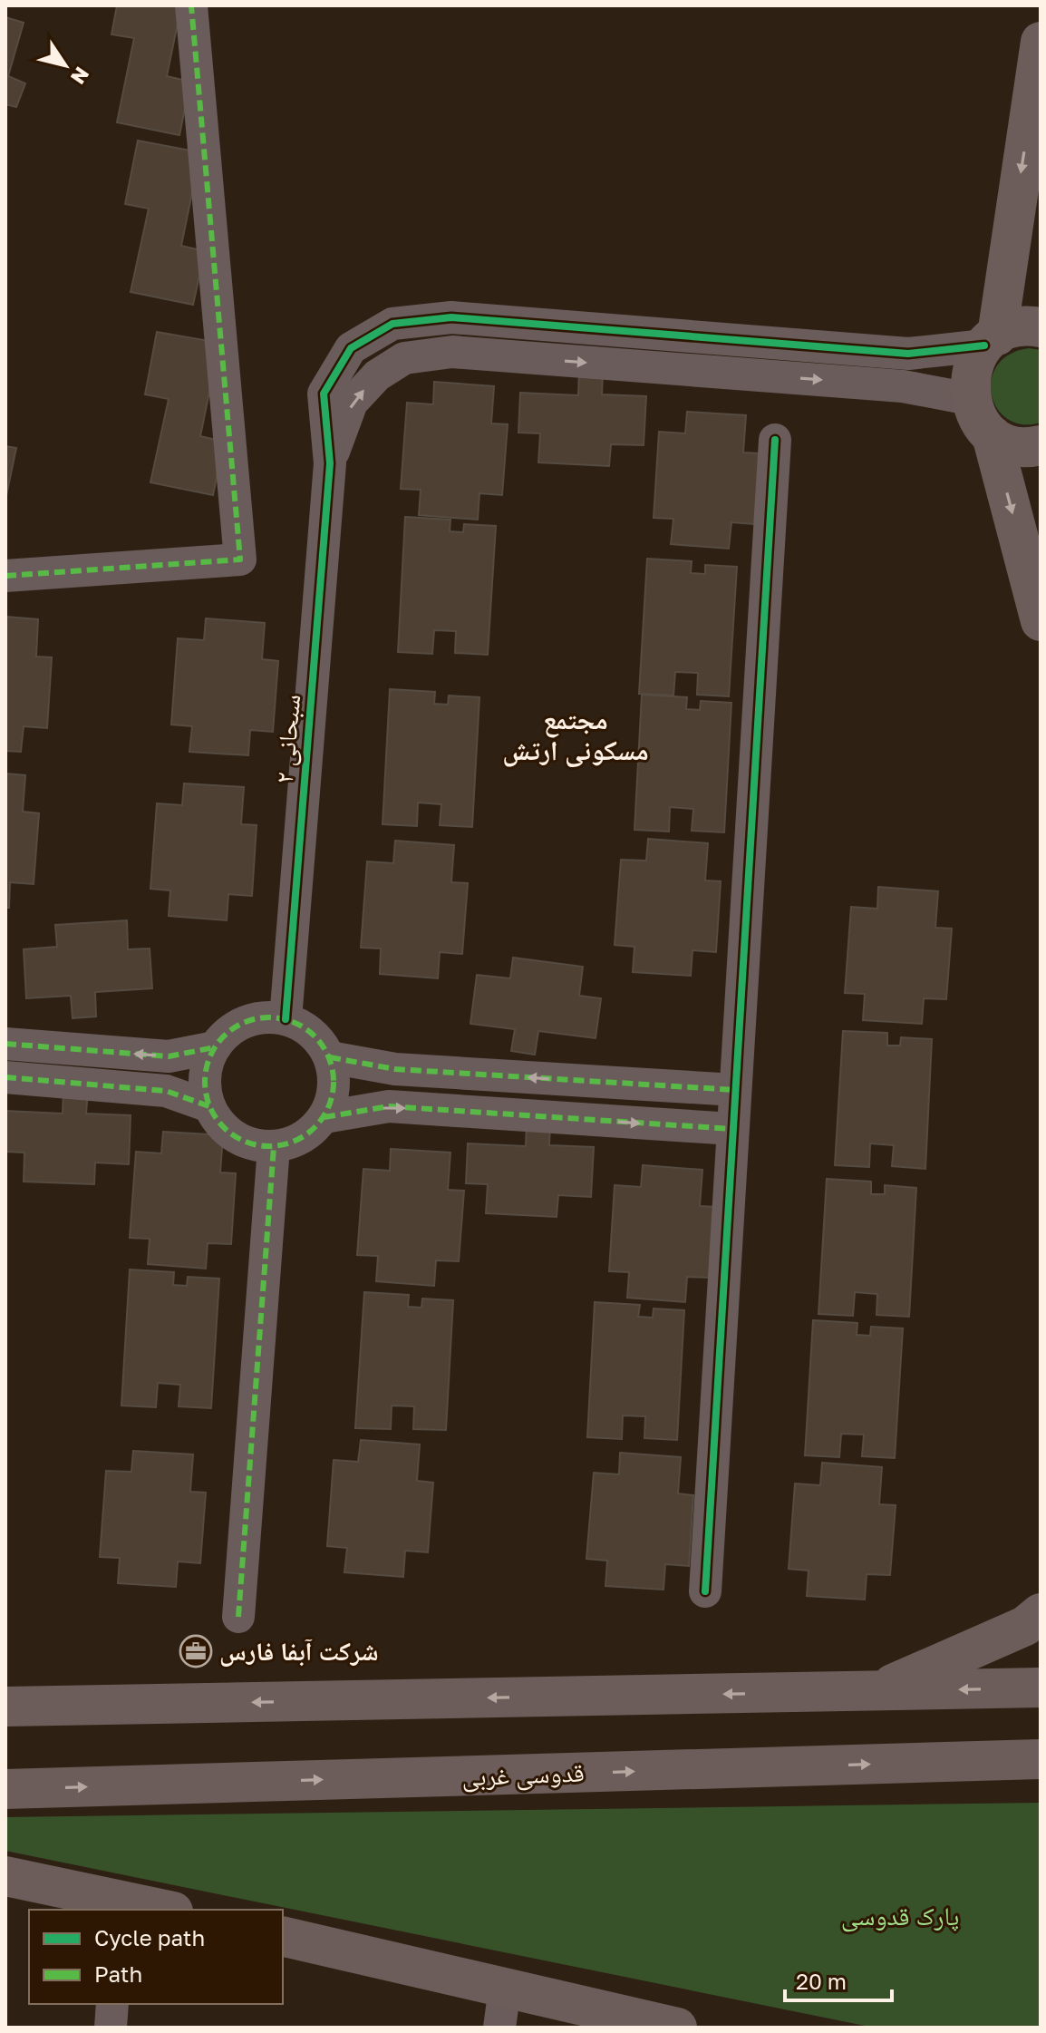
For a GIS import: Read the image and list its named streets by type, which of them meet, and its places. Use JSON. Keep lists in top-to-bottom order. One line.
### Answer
{"streets":{"main road":["قدوسی غربی"],"street":["سبحانی ۲"]},"districts":["مجتمع مسکونی ارتش"],"parks":["پارک قدوسی"],"places":{"office":["شرکت آبفا فارس"]},"legend":["Cycle path","Path"],"scale_bar":"20 m","north":"bottom right"}
